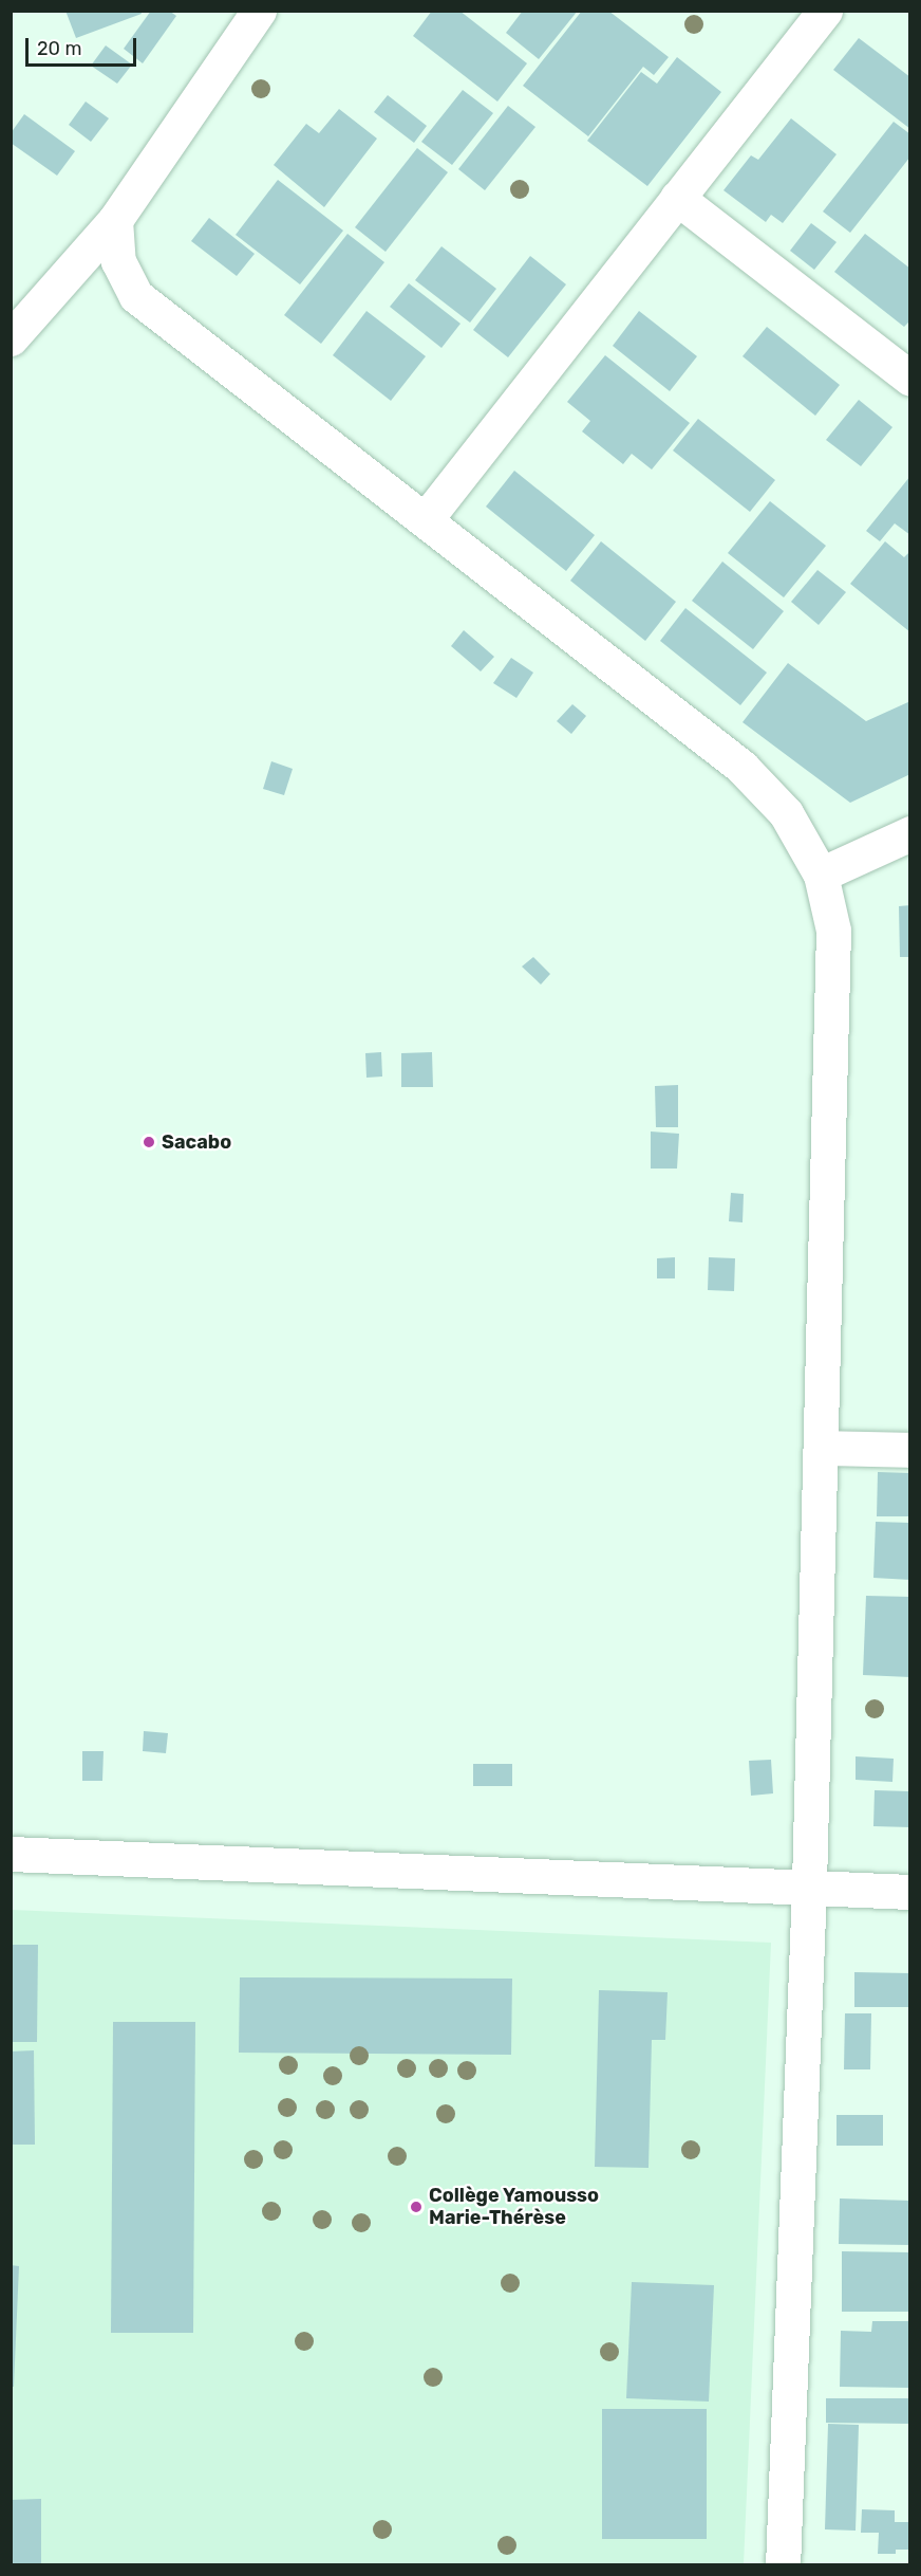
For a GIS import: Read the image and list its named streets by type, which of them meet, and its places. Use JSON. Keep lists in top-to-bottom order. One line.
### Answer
{"places":["Sacabo","Collège Yamousso Marie-Thérèse"],"scale_bar":"20 m"}
